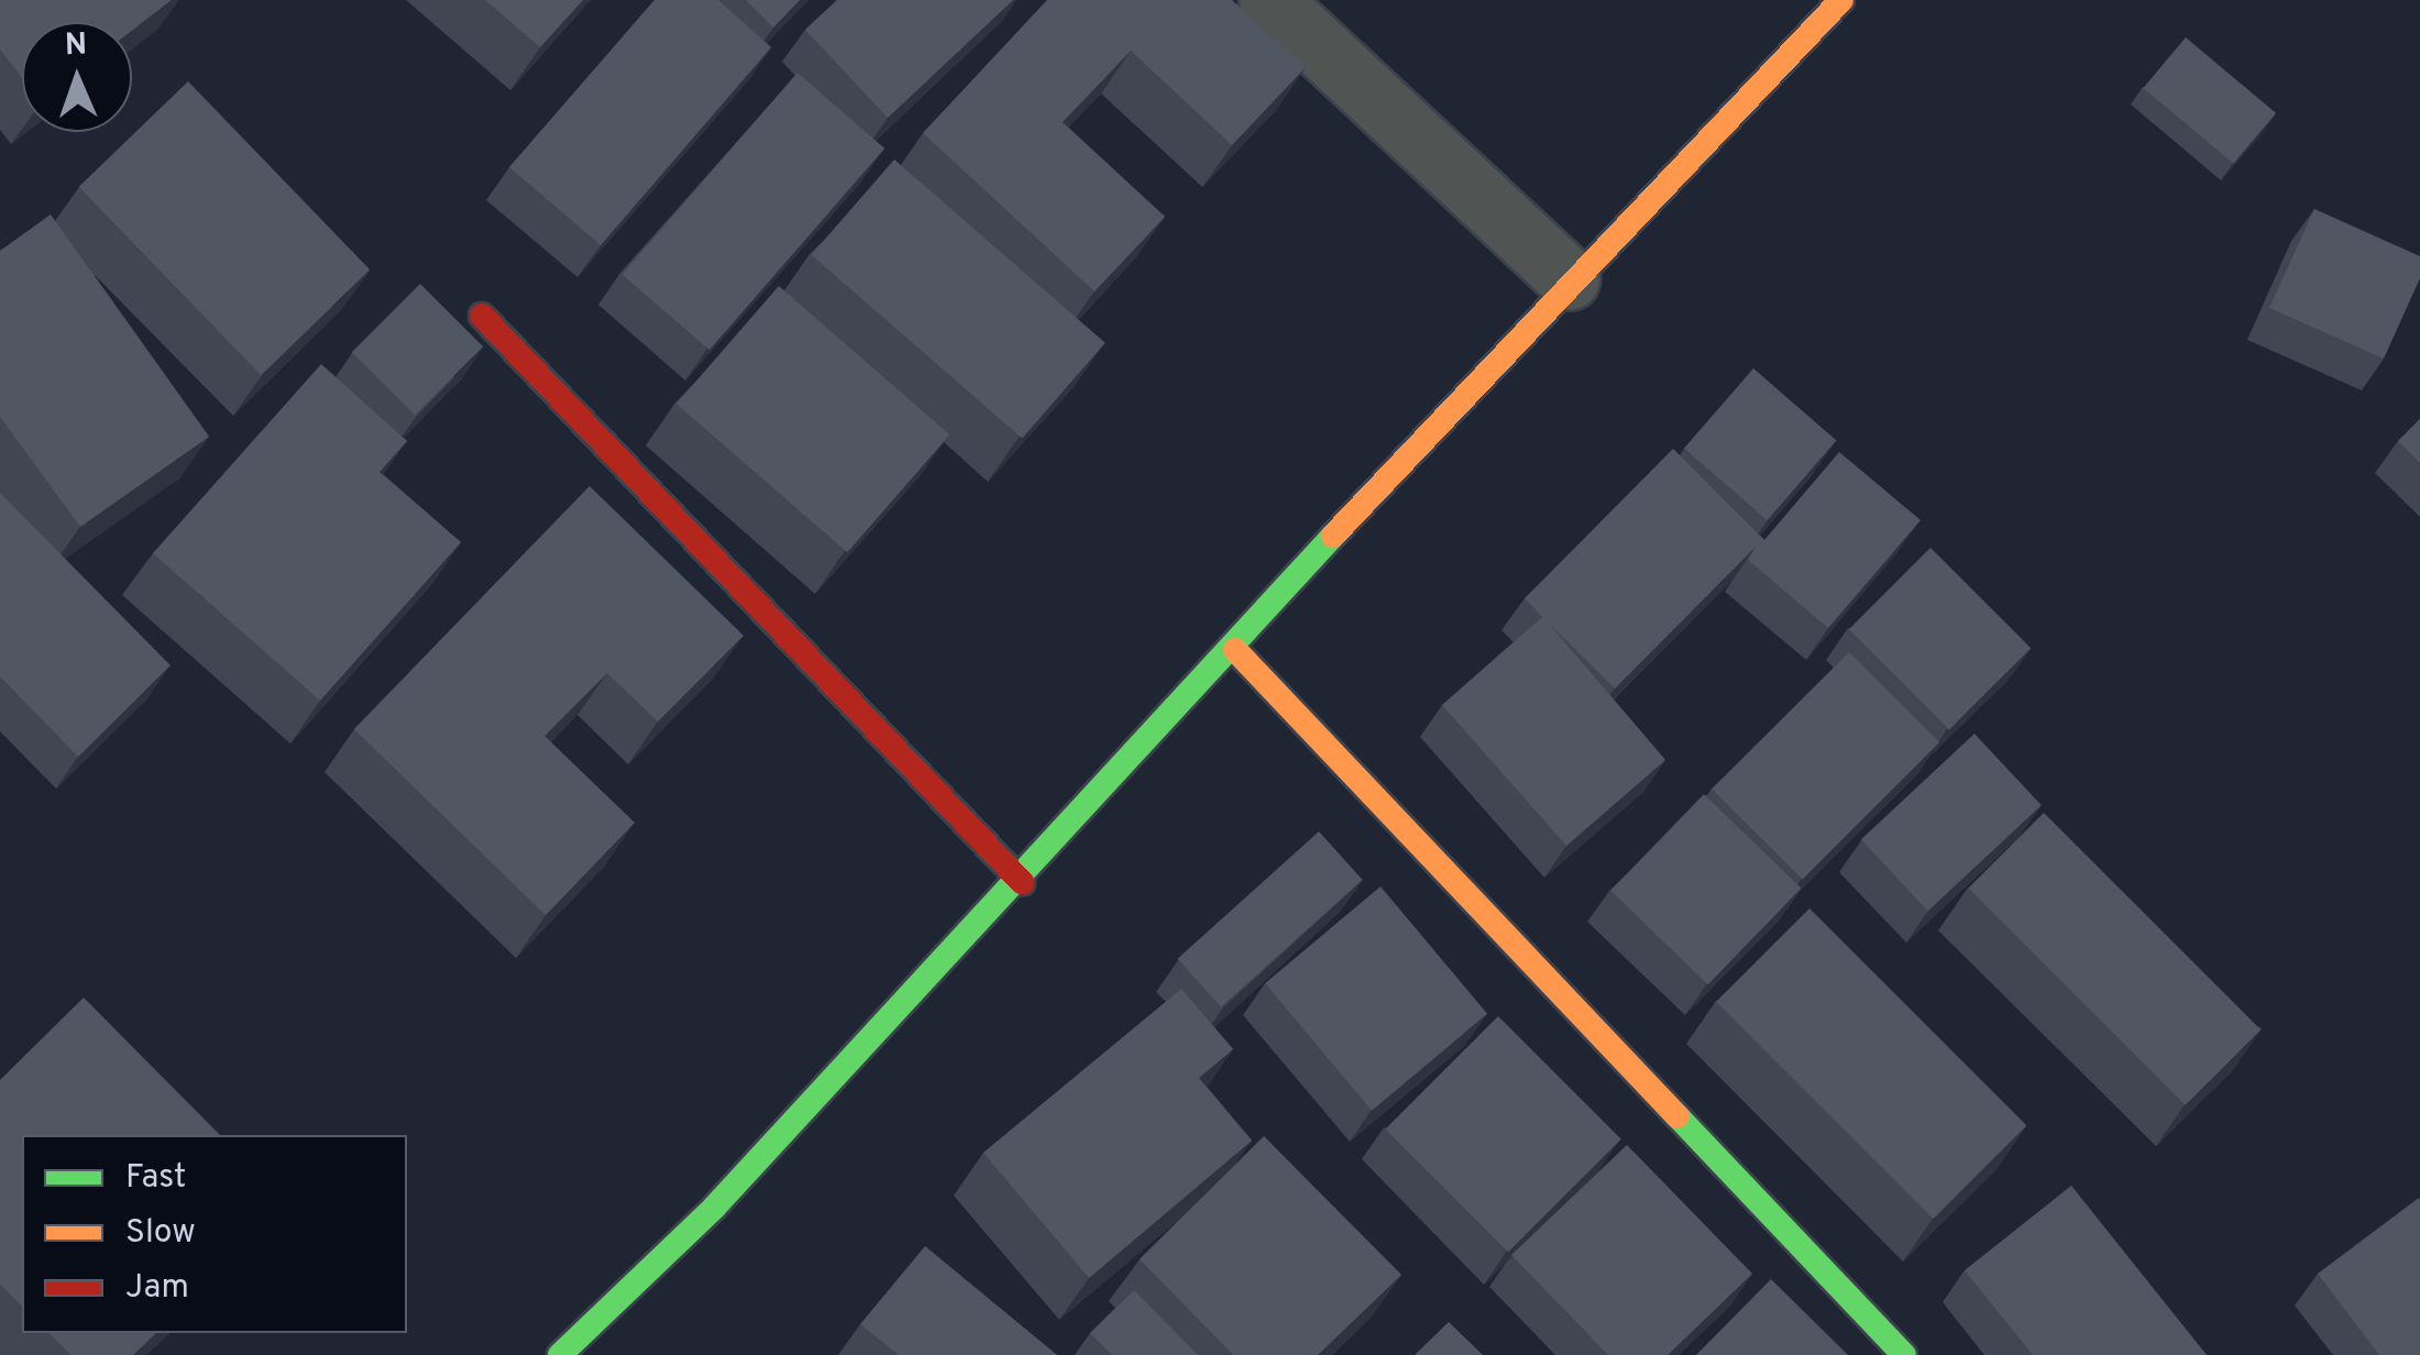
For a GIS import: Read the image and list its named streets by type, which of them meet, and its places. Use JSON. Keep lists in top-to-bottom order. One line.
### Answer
{"legend":["Fast","Slow","Jam"],"north":"top"}
